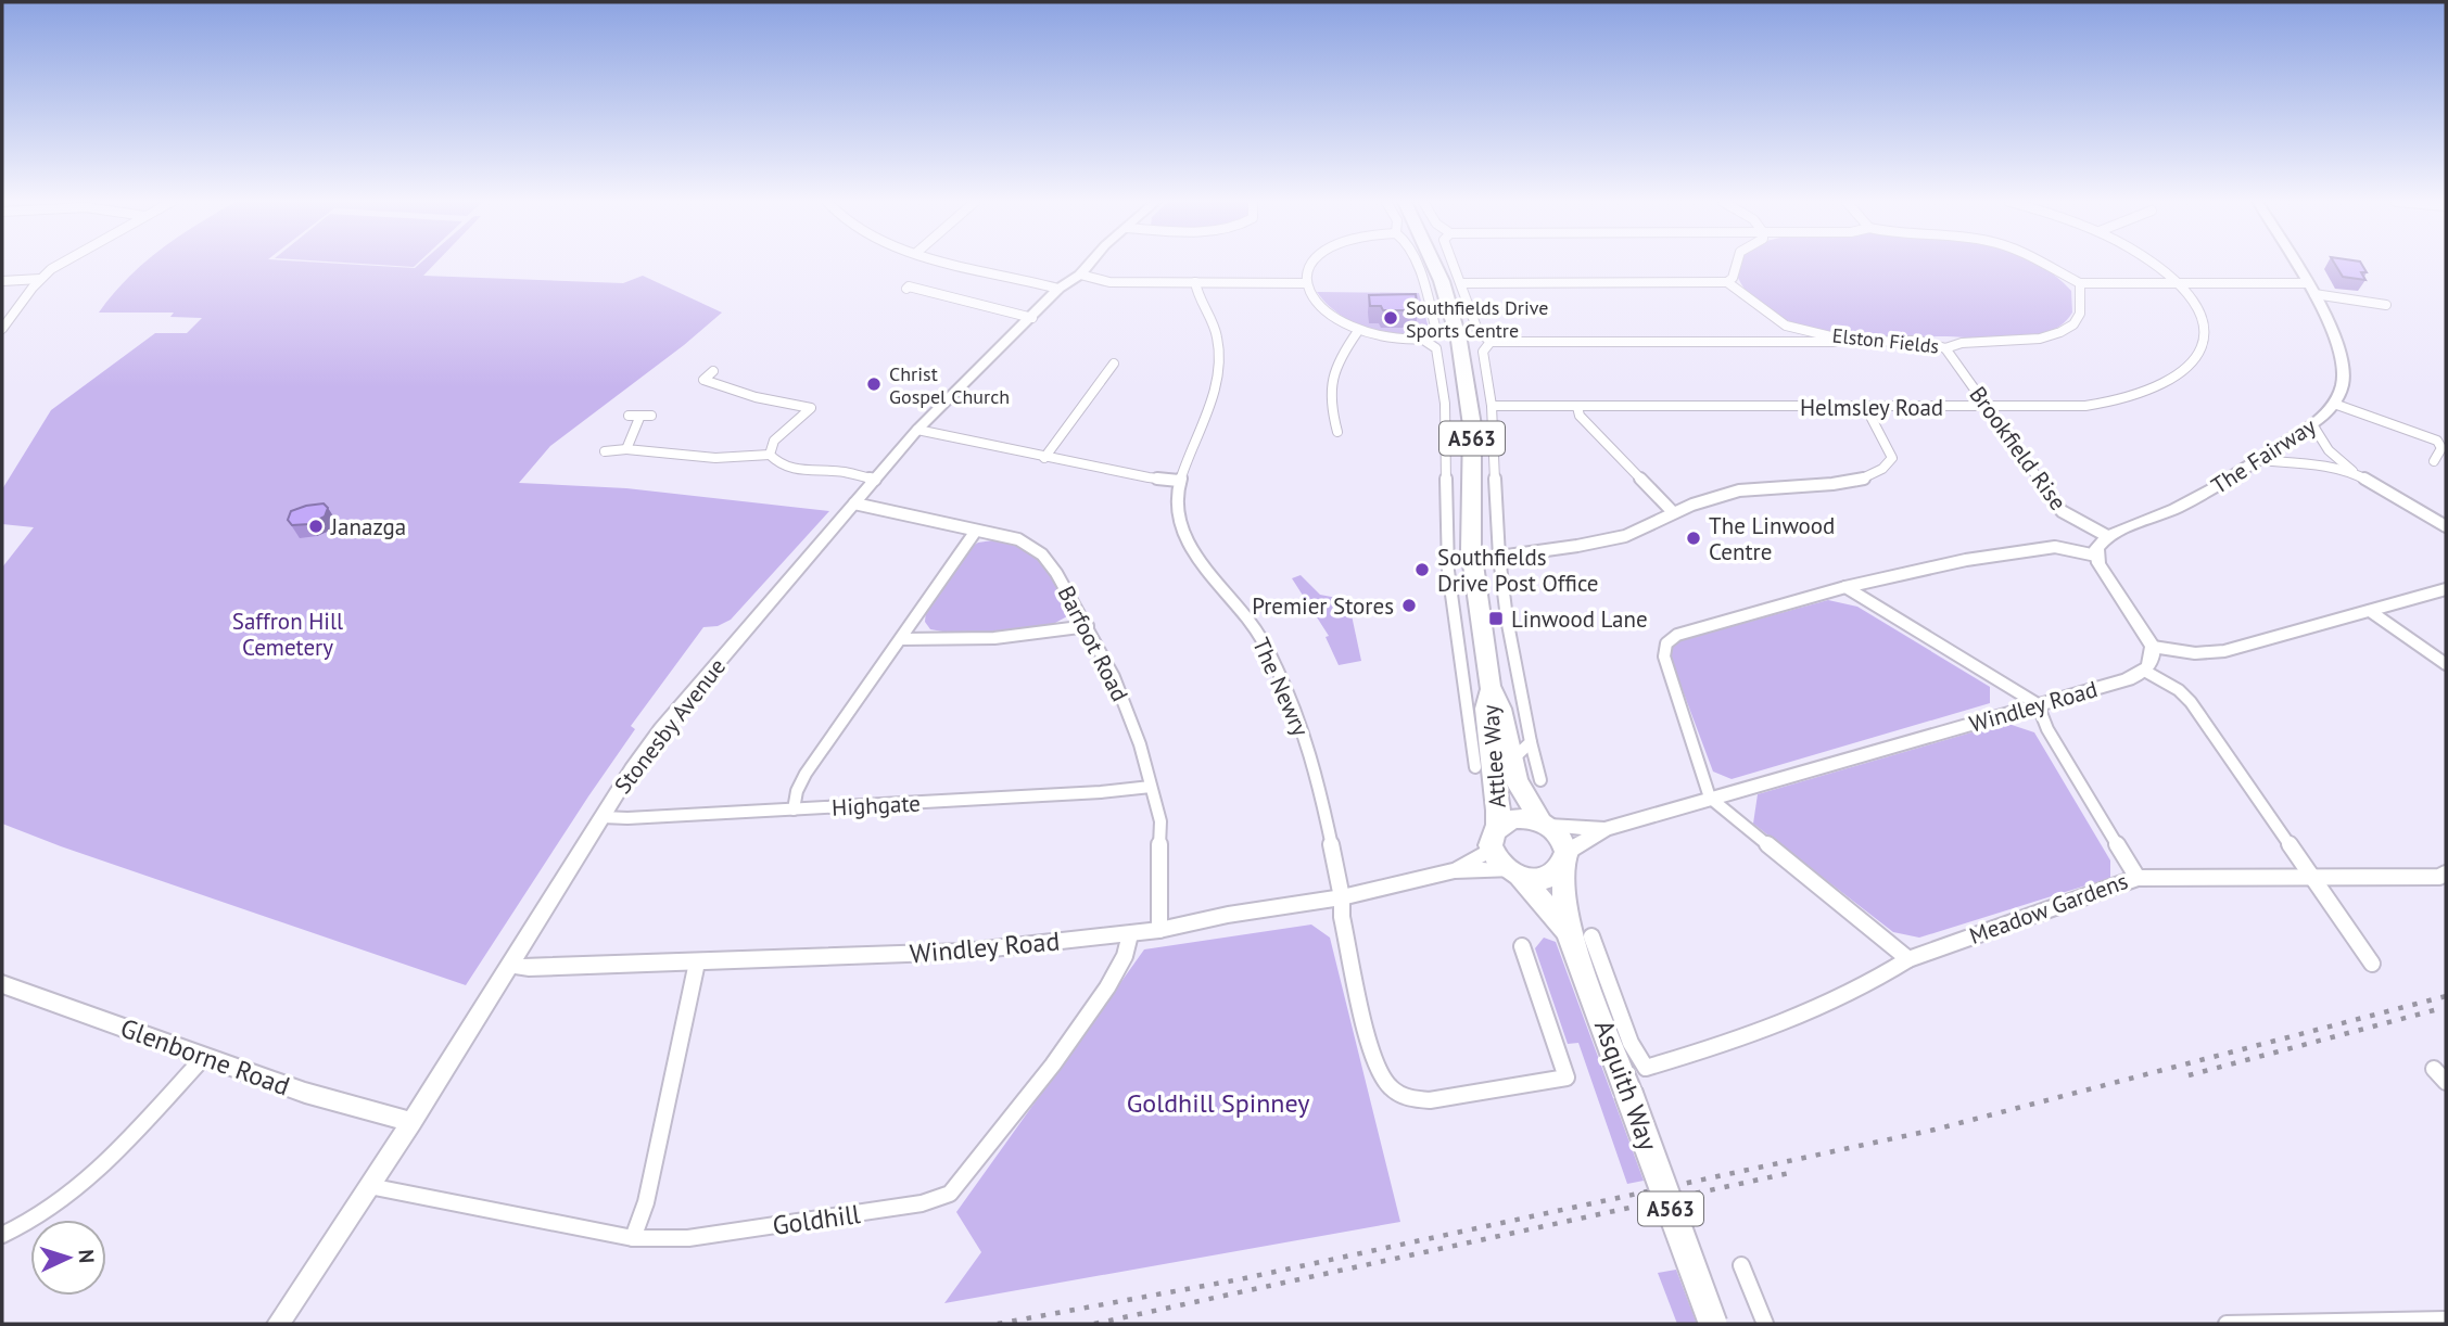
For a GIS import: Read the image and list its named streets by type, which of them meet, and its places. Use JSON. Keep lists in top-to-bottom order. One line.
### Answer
{"streets":{"highway":["A563","Attlee Way","Asquith Way"],"street":["Elston Fields","Helmsley Road","Brookfield Rise","The Fairway","Barfoot Road","The Newry","Windley Road","Stonesby Avenue","Highgate","Meadow Gardens","Glenborne Road","Goldhill"]},"crossings":[["Elston Fields","Brookfield Rise"],["Helmsley Road","Brookfield Rise"],["Brookfield Rise","The Fairway"],["Barfoot Road","Windley Road"],["Barfoot Road","Stonesby Avenue"],["Barfoot Road","Highgate"],["The Newry","Windley Road"],["Windley Road","Stonesby Avenue"],["Windley Road","Attlee Way"],["Windley Road","Meadow Gardens"],["Windley Road","Asquith Way"],["Windley Road","Goldhill"],["Stonesby Avenue","Highgate"],["Stonesby Avenue","Glenborne Road"],["Stonesby Avenue","Goldhill"],["Attlee Way","Asquith Way"],["Meadow Gardens","Asquith Way"]],"parks":["Saffron Hill Cemetery","Goldhill Spinney"],"places":{"other":["Southfields Drive Sports Centre","Christ Gospel Church","Janazga","The Linwood Centre","Southfields Drive Post Office","Premier Stores"],"transit":["Linwood Lane"]},"north":"right"}
